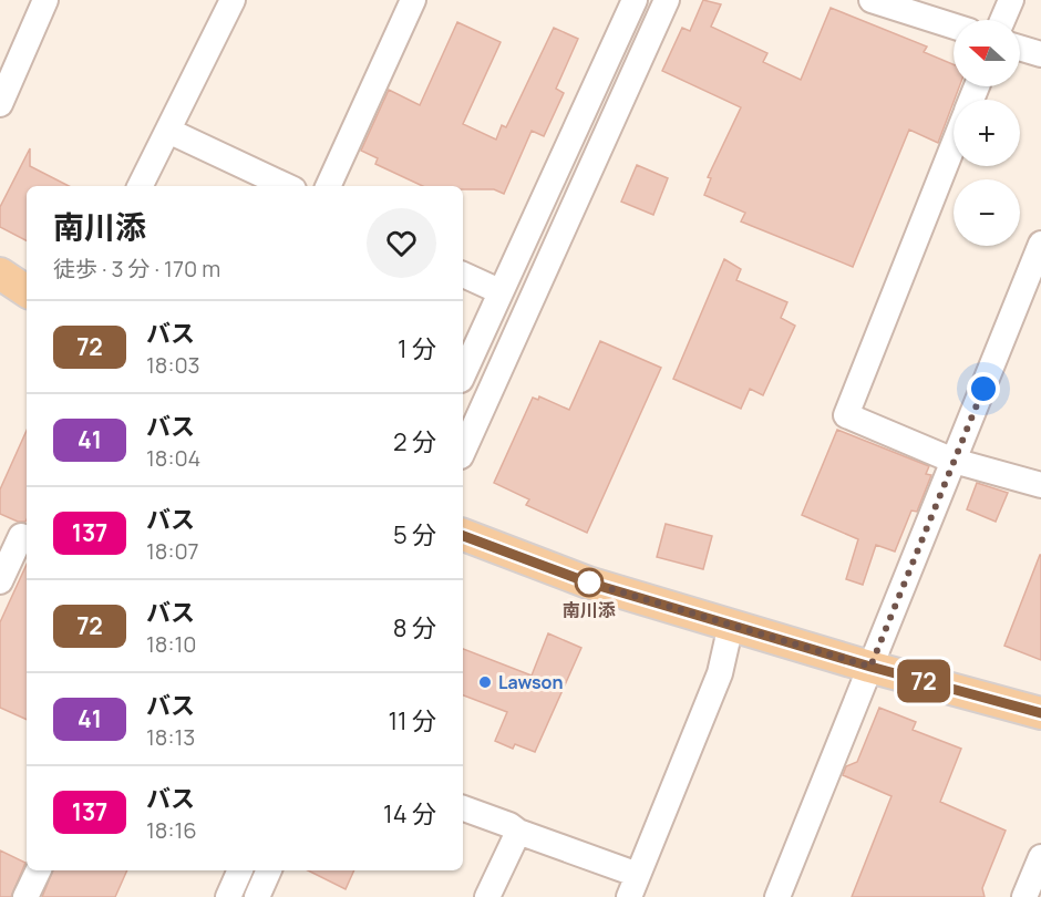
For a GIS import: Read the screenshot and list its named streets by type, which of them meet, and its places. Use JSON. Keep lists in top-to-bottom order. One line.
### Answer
{"places":["南川添","Lawson"],"lines":["bus line 72"],"north":"left","page":{"on_map":"72","map_buttons":["+","−"],"heading":["南川添","徒歩 · 3 分 · 170 m"],"list":[{"mark":"72","name":"バス","note":"18:03","value":"1 分"},{"mark":"41","name":"バス","note":"18:04","value":"2 分"},{"mark":"137","name":"バス","note":"18:07","value":"5 分"},{"mark":"72","name":"バス","note":"18:10","value":"8 分"},{"mark":"41","name":"バス","note":"18:13","value":"11 分"},{"mark":"137","name":"バス","note":"18:16","value":"14 分"}]}}
